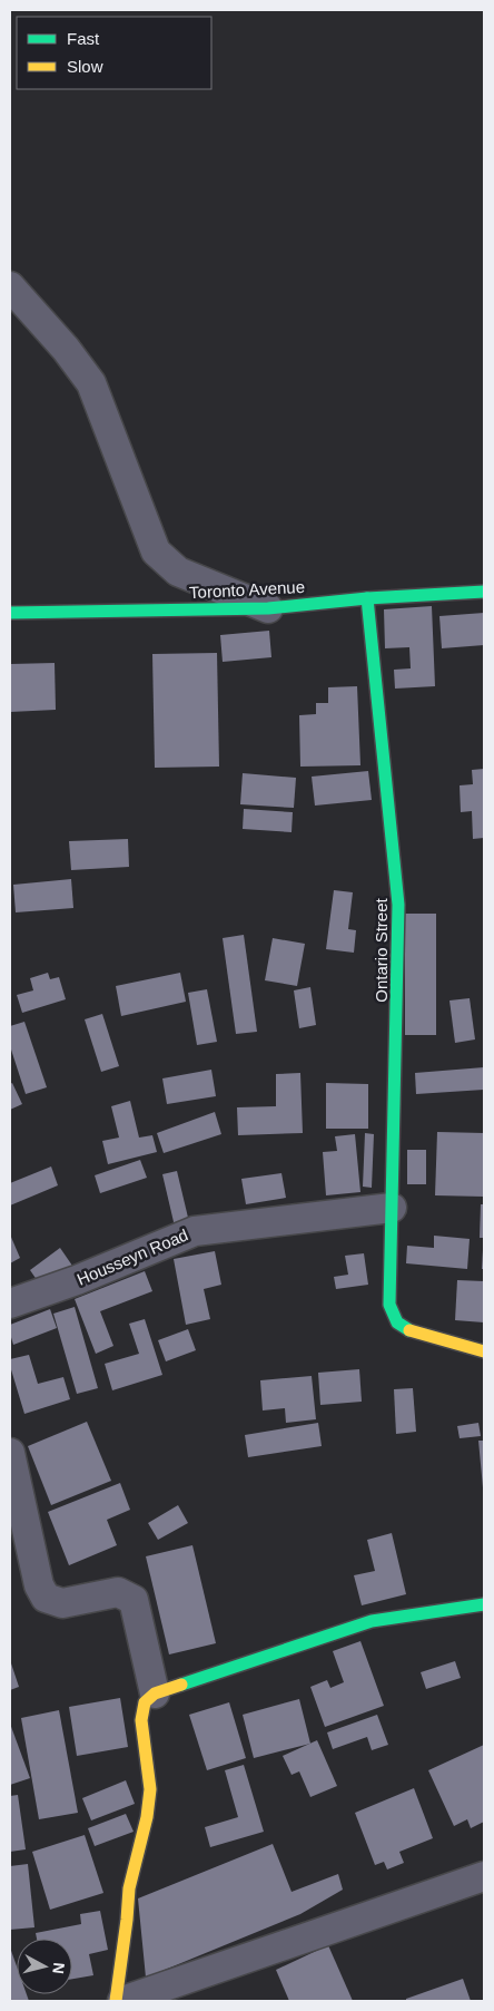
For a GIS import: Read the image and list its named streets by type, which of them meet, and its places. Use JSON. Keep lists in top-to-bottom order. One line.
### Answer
{"streets":{"street":["Toronto Avenue","Ontario Street","Housseyn Road"]},"crossings":[["Toronto Avenue","Ontario Street"],["Ontario Street","Housseyn Road"]],"legend":["Fast","Slow"],"north":"right"}
